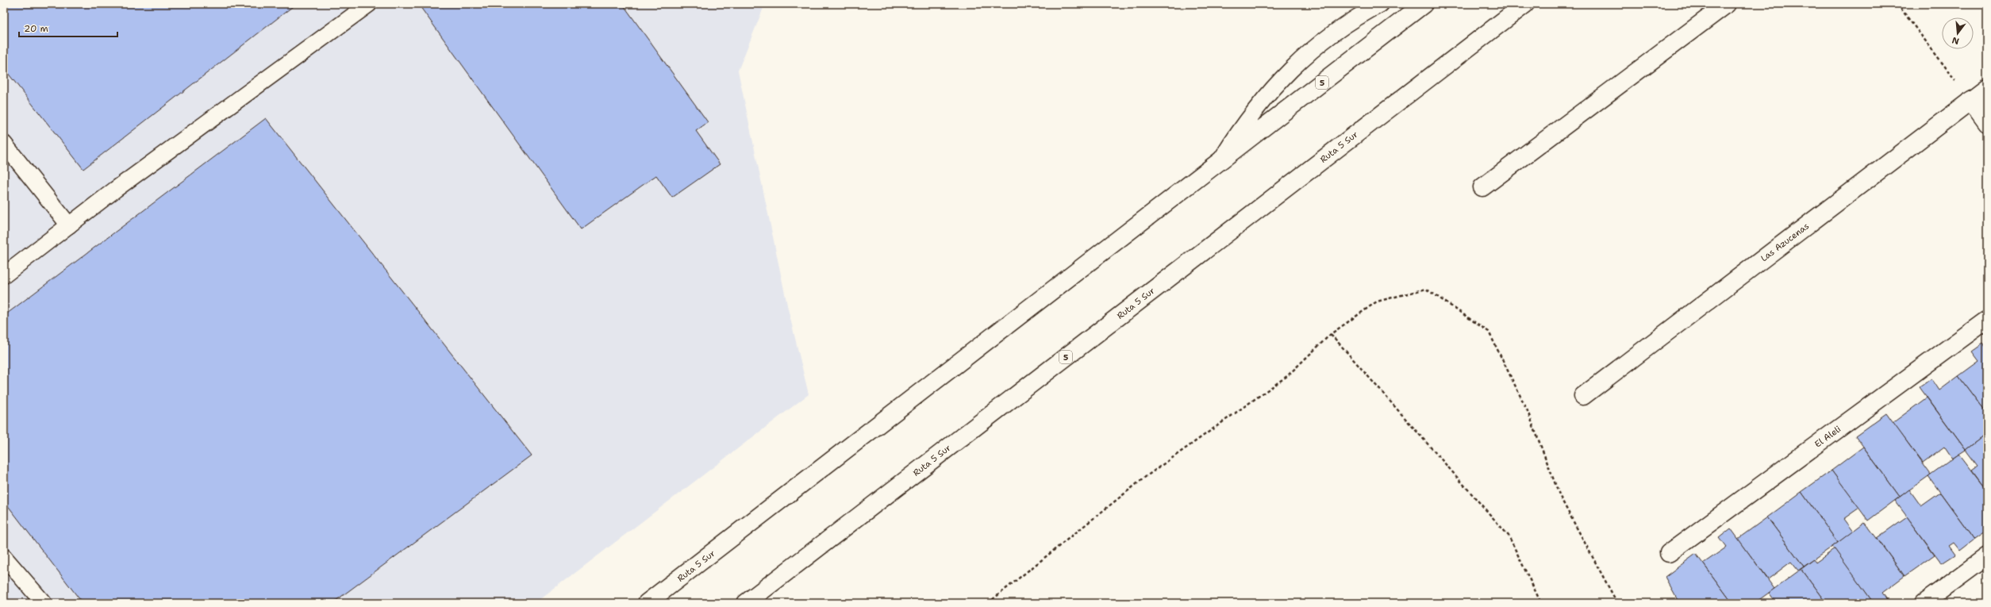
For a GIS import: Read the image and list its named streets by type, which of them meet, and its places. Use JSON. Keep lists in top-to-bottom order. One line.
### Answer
{"streets":{"main road":["5","Ruta 5 Sur","Las Azucenas","El Aleli"]},"scale_bar":"20 m","north":"bottom"}
